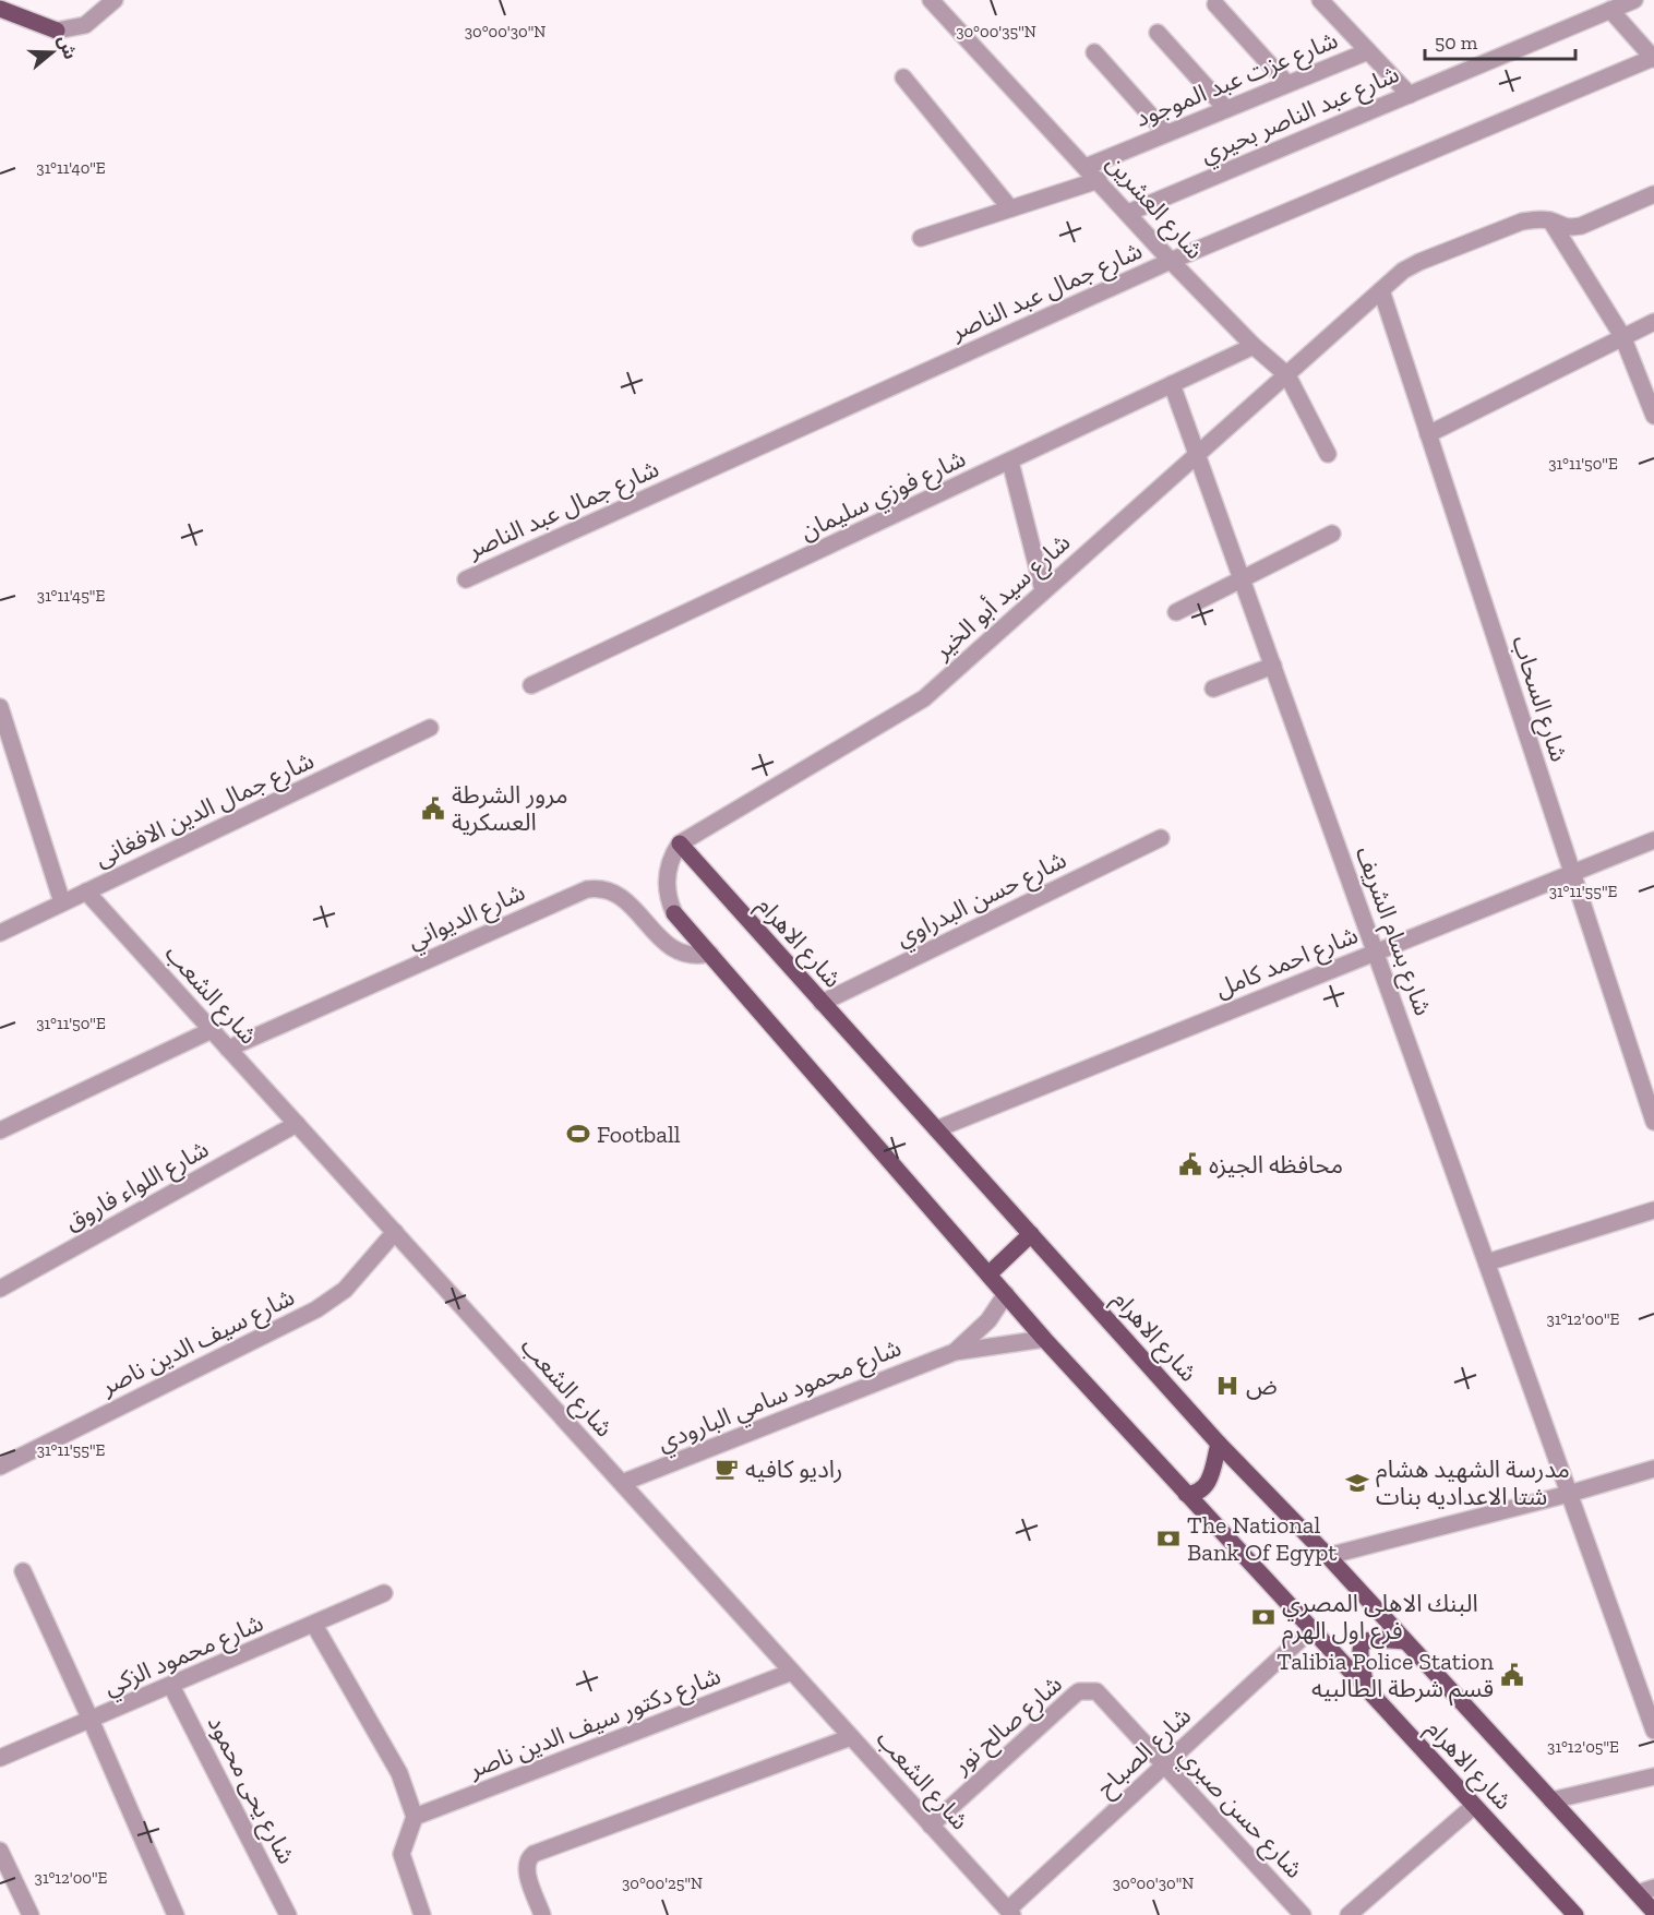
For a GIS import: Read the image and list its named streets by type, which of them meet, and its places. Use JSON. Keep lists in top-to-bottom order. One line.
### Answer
{"streets":{"main road":["شارع الاهرام"],"street":["شارع عزت عبد الموجود","شارع عبد الناصر بحيري","شارع العشرين","شارع جمال عبد الناصر","شارع فوزي سليمان","شارع سيد أبو الخير","شارع السحاب","شارع جمال الدين الافغانى","شارع حسن البدراوي","شارع الديواني","شارع بسام الشريف","شارع احمد كامل","شارع الشعب","شارع اللواء فاروق","شارع سيف الدين ناصر","شارع محمود سامي البارودي","شارع محمود الزكي","شارع دكتور سيف الدين ناصر","شارع صالح نور","شارع الصباح","شارع يحى محمود","شارع حسن صبري"]},"crossings":[["شارع عزت عبد الموجود","شارع العشرين"],["شارع عبد الناصر بحيري","شارع العشرين"],["شارع العشرين","شارع جمال عبد الناصر"],["شارع العشرين","شارع فوزي سليمان"],["شارع العشرين","شارع سيد أبو الخير"],["شارع فوزي سليمان","شارع بسام الشريف"],["شارع سيد أبو الخير","شارع السحاب"],["شارع سيد أبو الخير","شارع بسام الشريف"],["شارع سيد أبو الخير","شارع الاهرام"],["شارع السحاب","شارع احمد كامل"],["شارع جمال الدين الافغانى","شارع الشعب"],["شارع حسن البدراوي","شارع الاهرام"],["شارع الديواني","شارع الاهرام"],["شارع الديواني","شارع الشعب"],["شارع بسام الشريف","شارع احمد كامل"],["شارع الاهرام","شارع احمد كامل"],["شارع الاهرام","شارع محمود سامي البارودي"],["شارع الاهرام","شارع الصباح"],["شارع الشعب","شارع اللواء فاروق"],["شارع الشعب","شارع سيف الدين ناصر"],["شارع الشعب","شارع محمود سامي البارودي"],["شارع الشعب","شارع دكتور سيف الدين ناصر"],["شارع الشعب","شارع صالح نور"],["شارع الشعب","شارع الصباح"],["شارع محمود الزكي","شارع يحى محمود"],["شارع صالح نور","شارع حسن صبري"],["شارع الصباح","شارع حسن صبري"]],"places":{"public building":["مرور الشرطة العسكرية","محافظه الجيزه","Talibia Police Station قسم شرطة الطالبيه"],"sports":["Football"],"hospital":["ض"],"cafe":["راديو كافيه"],"school or university":["مدرسة الشهيد هشام شتا الاعداديه بنات"],"bank":["The National Bank Of Egypt","البنك الاهلى المصري فرع اول الهرم"]},"scale_bar":"50 m","north":"right","coordinates":["30°00'30\"N","30°00'35\"N","31°11'40\"E","31°11'50\"E","31°11'45\"E","31°11'55\"E","31°12'00\"E","31°12'05\"E","30°00'25\"N"]}
